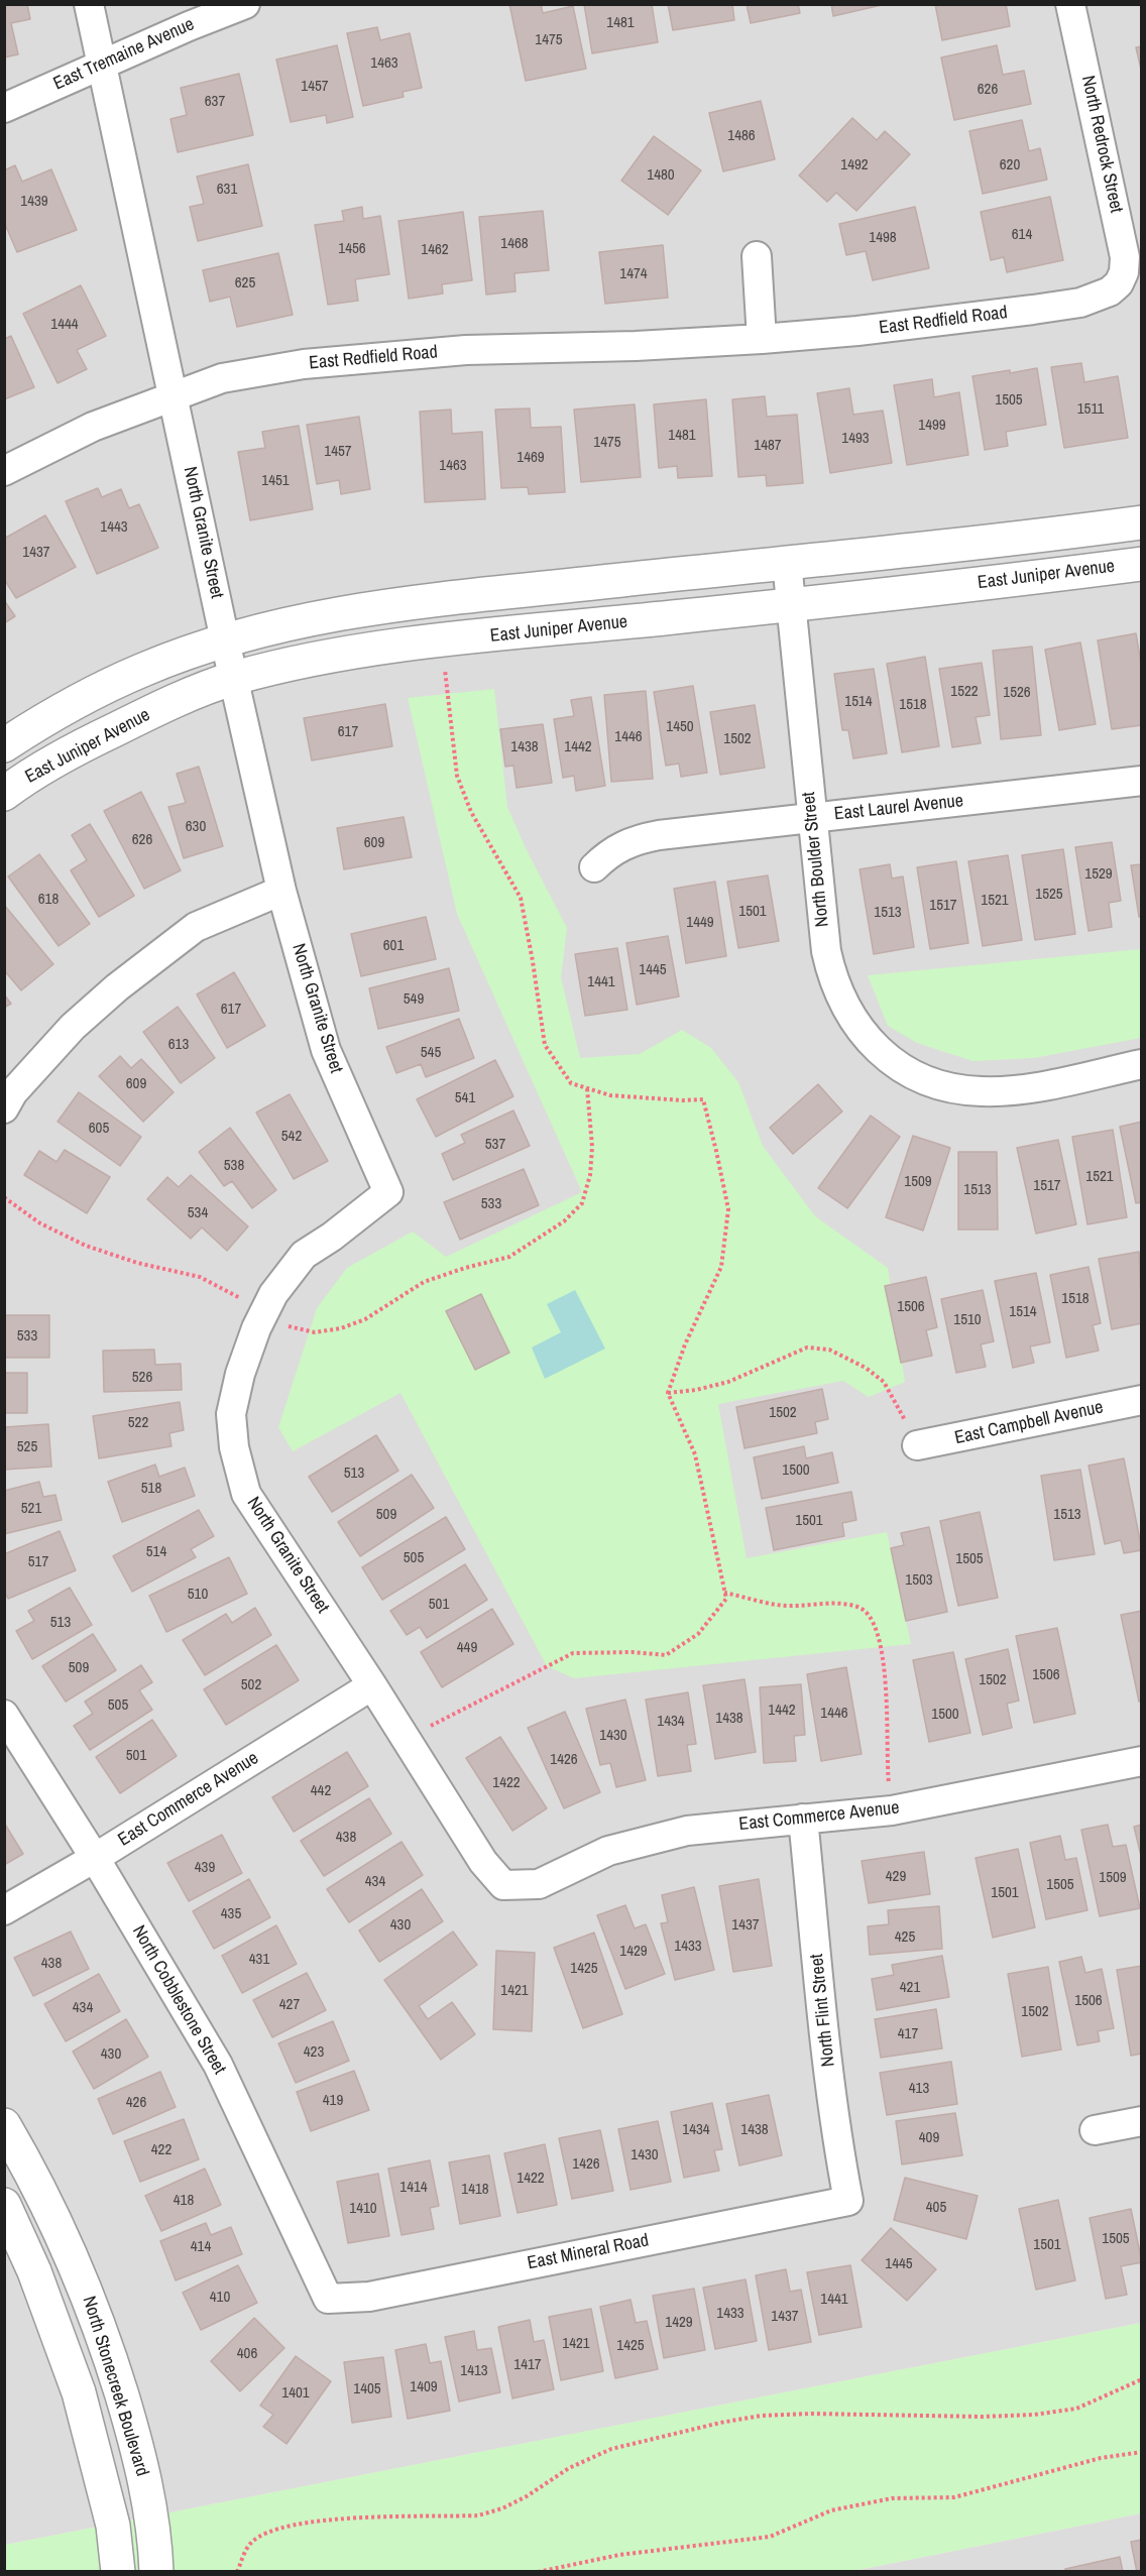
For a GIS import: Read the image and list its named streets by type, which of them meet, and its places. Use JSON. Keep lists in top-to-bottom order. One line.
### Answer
{"streets":{"street":["East Tremaine Avenue","North Redrock Street","East Redfield Road","North Granite Street","East Juniper Avenue","East Laurel Avenue","North Boulder Street","East Campbell Avenue","East Commerce Avenue","North Cobblestone Street","North Flint Street","East Mineral Road","North Stonecreek Boulevard"]},"crossings":[["East Tremaine Avenue","North Granite Street"],["North Redrock Street","East Redfield Road"],["East Redfield Road","North Granite Street"],["North Granite Street","East Juniper Avenue"],["North Granite Street","East Commerce Avenue"],["East Juniper Avenue","North Boulder Street"],["East Laurel Avenue","North Boulder Street"],["East Commerce Avenue","North Cobblestone Street"],["East Commerce Avenue","North Flint Street"],["North Cobblestone Street","East Mineral Road"],["North Flint Street","East Mineral Road"]],"house_numbers":["1481","1475","1463","1457","626","637","1486","1492","620","1480","631","1439","614","1498","1468","1456","1462","1474","625","1444","1505","1511","1499","1481","1493","1475","1487","1457","1469","1463","1451","1443","1437","1522","1526","1514","1518","1450","617","1446","1502","1438","1442","630","626","609","1529","1525","618","1521","1517","1501","1513","1449","601","1445","1441","549","617","613","545","609","541","605","542","537","538","1521","1509","1517","1513","533","534","1518","1506","1514","1510","533","526","1502","522","525","1500","513","518","521","509","1513","1501","514","505","1505","517","1503","510","501","513","449","509","1506","1502","502","505","1442","1446","1500","1438","1434","1430","501","1426","1422","442","438","439","429","1509","434","1505","1501","435","430","1437","425","1433","1429","431","438","1425","421","1421","1506","427","434","1502","417","423","430","413","419","426","1434","1438","409","422","1430","1426","1422","1414","1418","418","405","1410","1505","1501","414","1445","410","1441","1433","1437","1429","1421","1425","406","1417","1413","1409","1405","1401"]}
